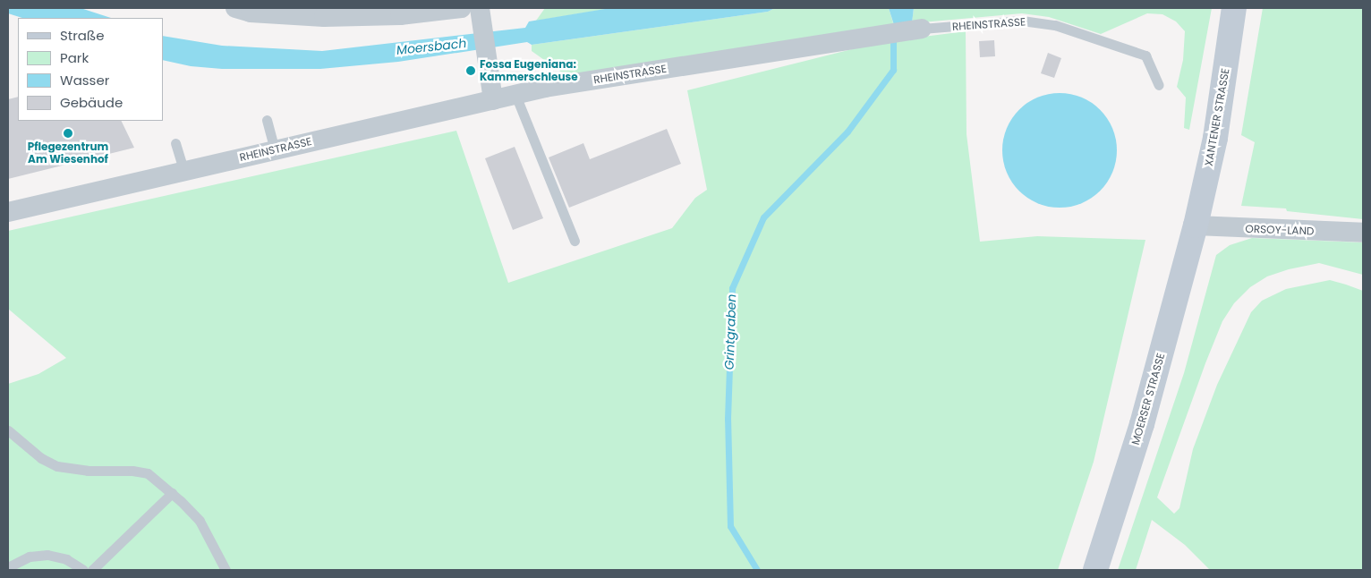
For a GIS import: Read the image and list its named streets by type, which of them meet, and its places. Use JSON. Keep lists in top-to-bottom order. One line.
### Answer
{"streets":{"main road":["XANTENER STRASSE","MOERSER STRASSE"],"street":["RHEINSTRASSE","ORSOY-LAND"]},"crossings":[["XANTENER STRASSE","ORSOY-LAND"],["XANTENER STRASSE","MOERSER STRASSE"],["ORSOY-LAND","MOERSER STRASSE"]],"water":["Moersbach","Grintgraben"],"places":["Fossa Eugeniana: Kammerschleuse","Pflegezentrum Am Wiesenhof"],"legend":["Straße","Park","Wasser","Gebäude"]}
